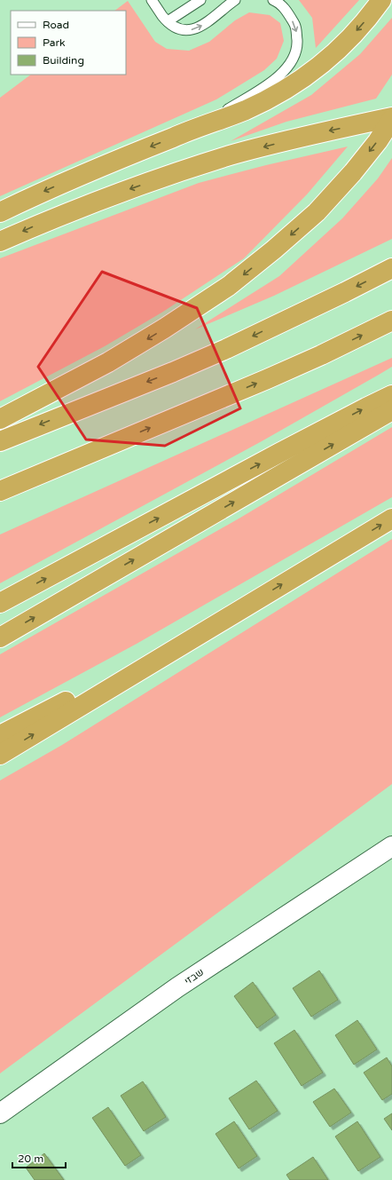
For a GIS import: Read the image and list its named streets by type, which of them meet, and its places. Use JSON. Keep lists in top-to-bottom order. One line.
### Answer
{"streets":{"street":["שבזי"]},"legend":["Road","Park","Building"],"scale_bar":"20 m"}
